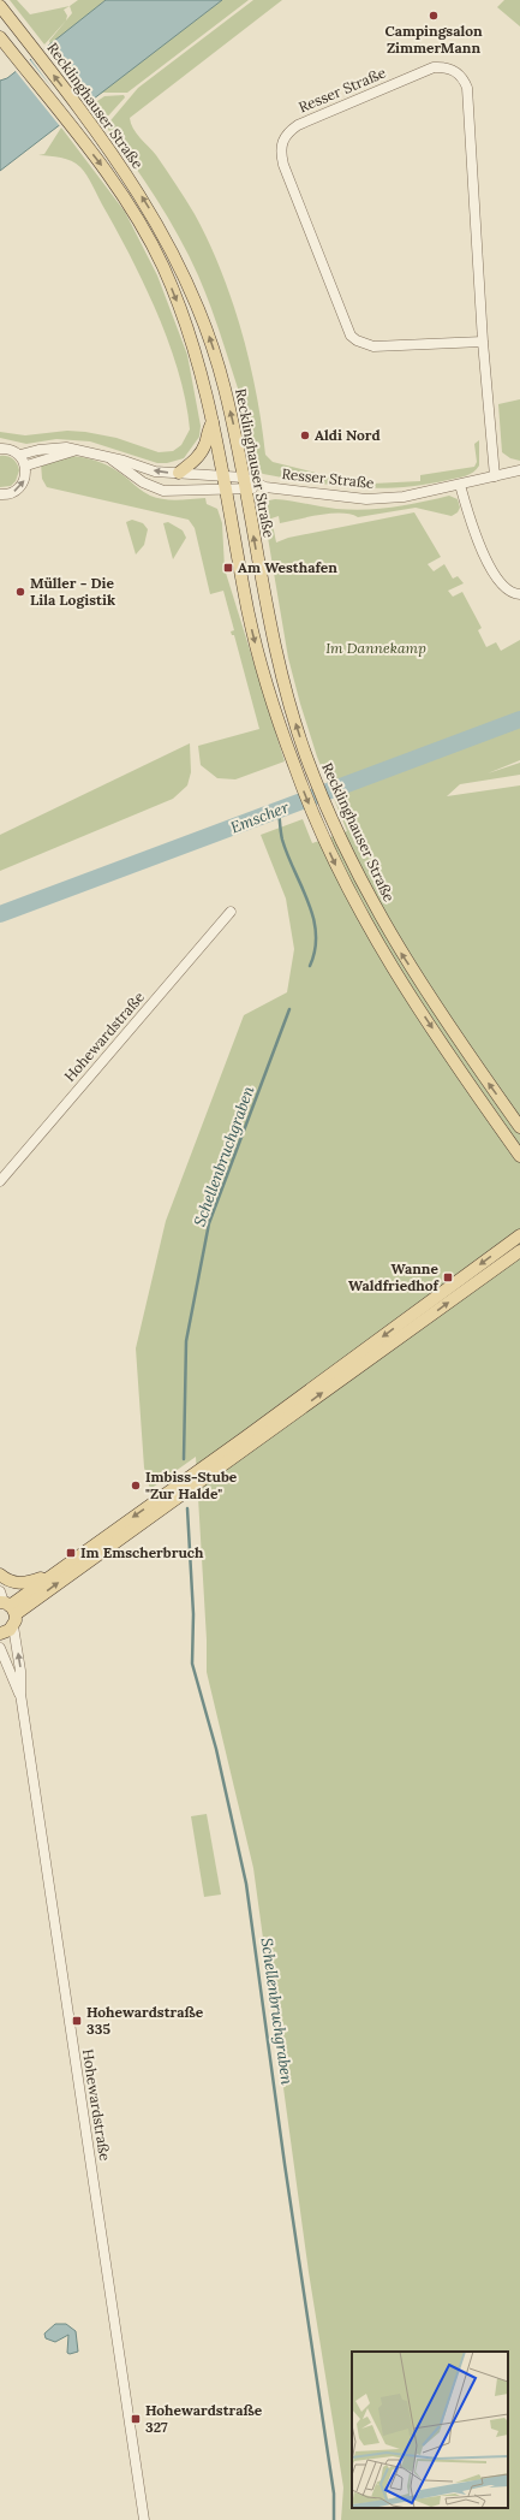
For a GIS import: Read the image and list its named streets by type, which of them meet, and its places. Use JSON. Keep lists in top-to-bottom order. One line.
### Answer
{"streets":{"main road":["Recklinghauser Straße"],"street":["Resser Straße","Hohewardstraße"]},"crossings":[["Resser Straße","Recklinghauser Straße"]],"water":["Emscher","Schellenbruchgraben"],"parks":["Im Dannekamp"],"places":{"other":["Campingsalon ZimmerMann","Aldi Nord","Müller - Die Lila Logistik","Imbiss-Stube \"Zur Halde\""],"transit":["Am Westhafen","Wanne Waldfriedhof","Im Emscherbruch","Hohewardstraße 335","Hohewardstraße 327"]}}
